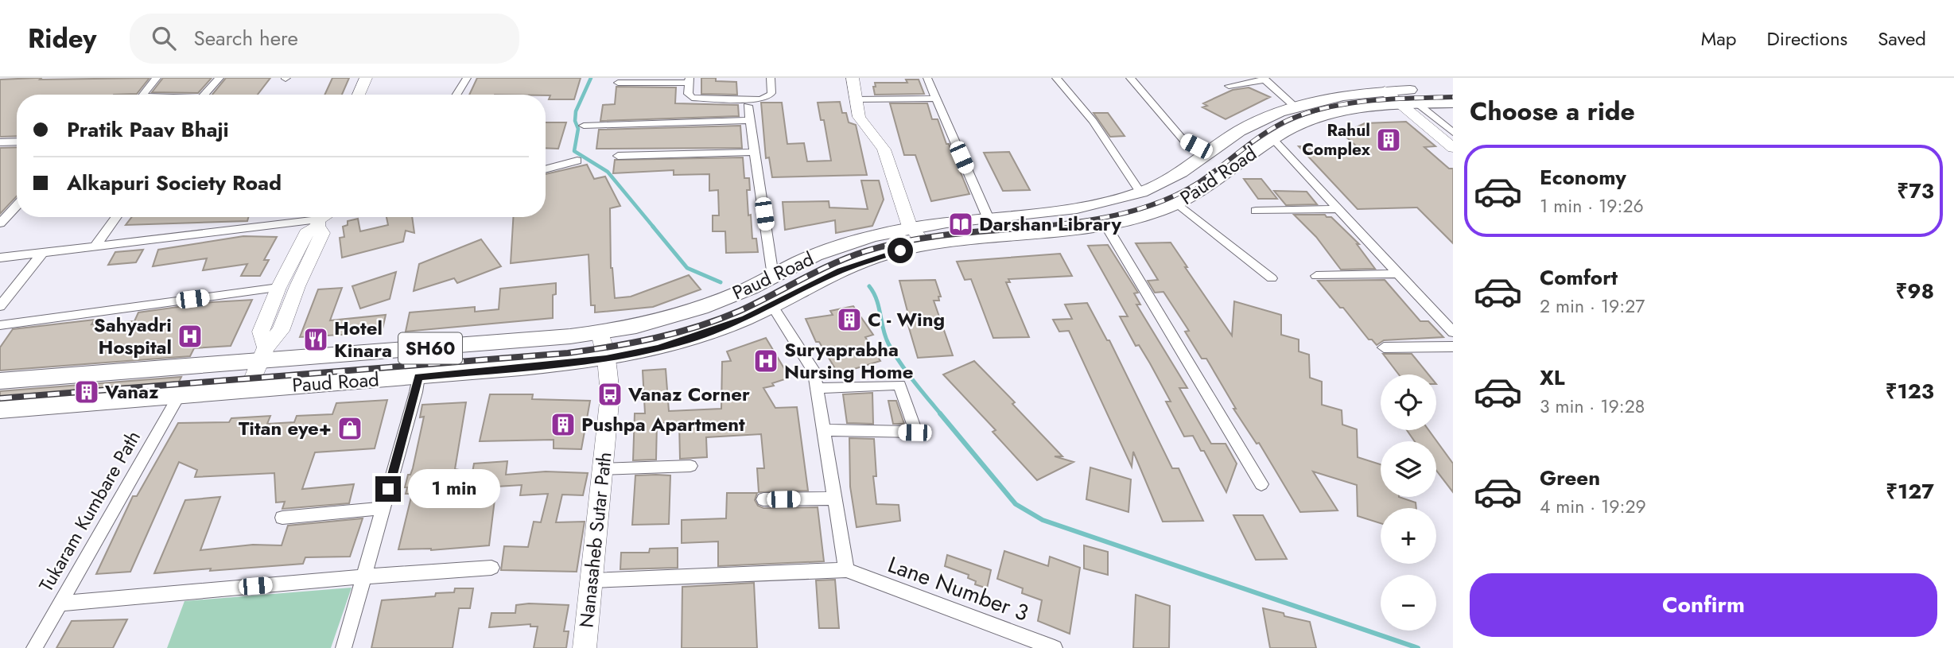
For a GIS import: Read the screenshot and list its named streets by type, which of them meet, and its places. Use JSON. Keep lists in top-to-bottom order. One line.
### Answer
{"streets":{"main road":["Paud Road","SH60"],"street":["Tukaram Kumbare Path","Nanasaheb Sutar Path","Lane Number 3"]},"crossings":[["Paud Road","Tukaram Kumbare Path"],["Paud Road","Nanasaheb Sutar Path"]],"places":{"building":["Rahul Complex","C - Wing","Vanaz","Pushpa Apartment"],"library":["Darshan Library"],"hospital":["Sahyadri Hospital","Suryaprabha Nursing Home"],"restaurant":["Hotel Kinara"],"bus stop":["Vanaz Corner"],"shop":["Titan eye+"]},"page":{"header":"Ridey","search":"Search here","nav":["Map","Directions","Saved"],"heading":"Choose a ride","banner":["Pratik Paav Bhaji","Alkapuri Society Road"],"list":[{"name":"Economy","note":"1 min · 19:26","value":"₹73"},{"name":"Comfort","note":"2 min · 19:27","value":"₹98"},{"name":"XL","note":"3 min · 19:28","value":"₹123"},{"name":"Green","note":"4 min · 19:29","value":"₹127"}],"map_buttons":["+","−"],"bubble":"1 min","buttons":"Confirm"}}
